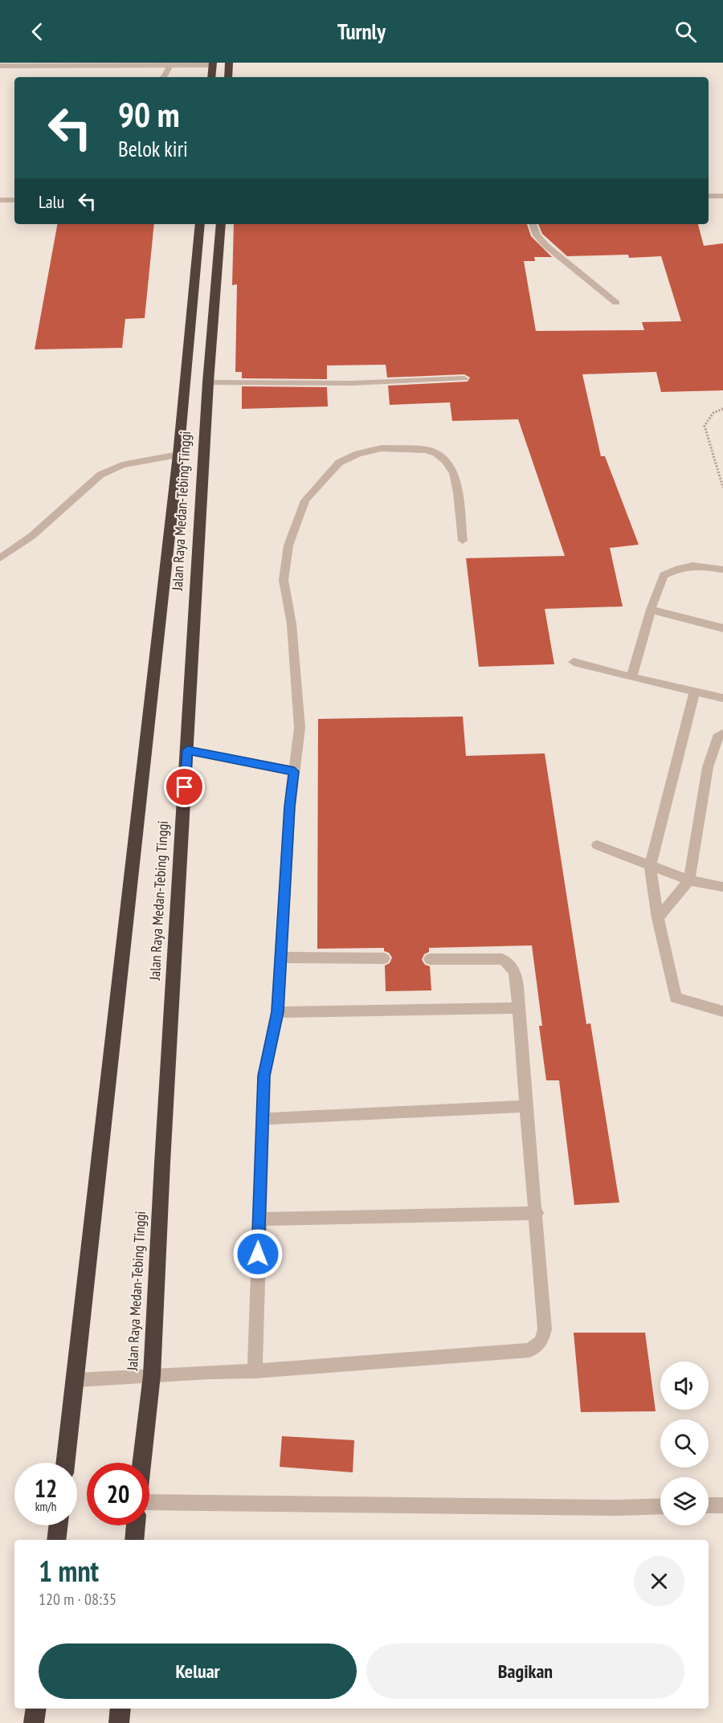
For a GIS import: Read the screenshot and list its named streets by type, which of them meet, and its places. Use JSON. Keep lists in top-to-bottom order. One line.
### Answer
{"streets":{"highway":["Jalan Raya Medan-Tebing Tinggi"]},"page":{"header":"Turnly","turn":["90 m","Belok kiri"],"then":"Lalu","speed":"12 km/h","limit":"20","heading":["1 mnt","120 m · 08:35"],"buttons":["Keluar","Bagikan"]}}
